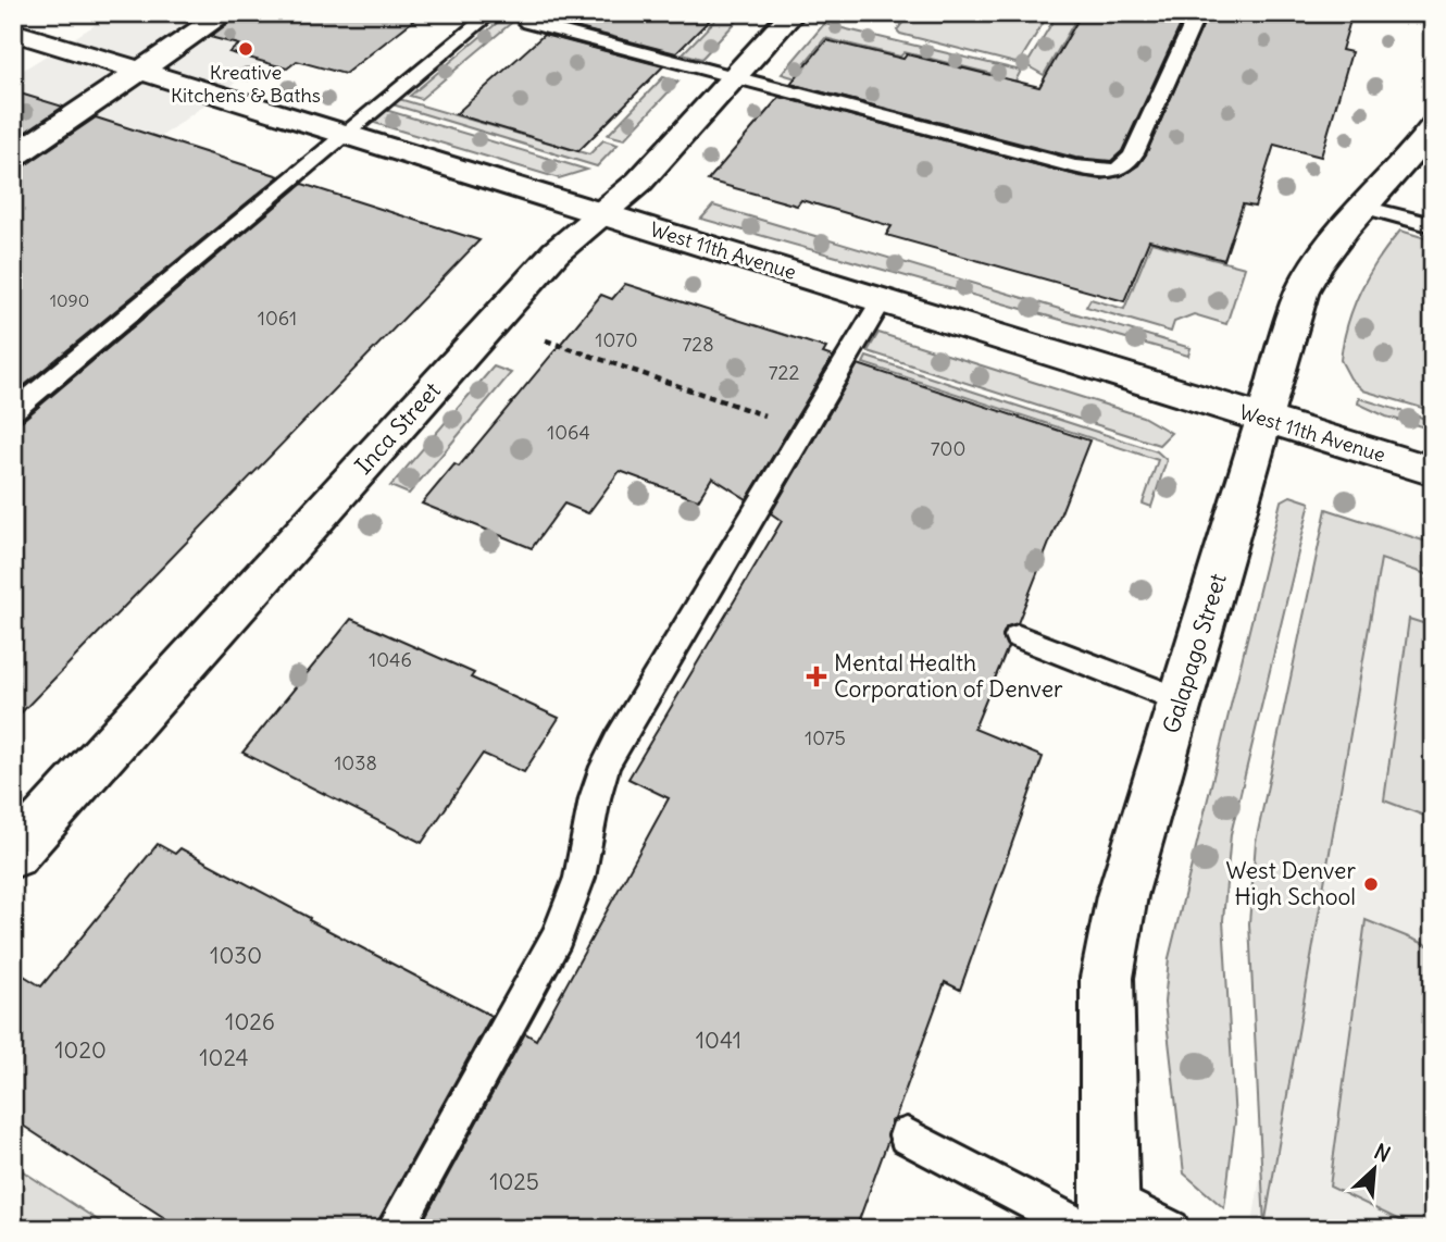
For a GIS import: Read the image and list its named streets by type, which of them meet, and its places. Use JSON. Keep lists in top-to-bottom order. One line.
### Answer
{"streets":{"street":["West 11th Avenue","Inca Street","Galapago Street"]},"crossings":[["West 11th Avenue","Inca Street"],["West 11th Avenue","Galapago Street"]],"places":{"other":["Kreative Kitchens & Baths","West Denver High School"],"health":["Mental Health Corporation of Denver"]},"house_numbers":["1090","1061","1070","728","722","1064","700","1046","1075","1038","1030","1026","1041","1020","1024","1025"],"north":"top right"}
